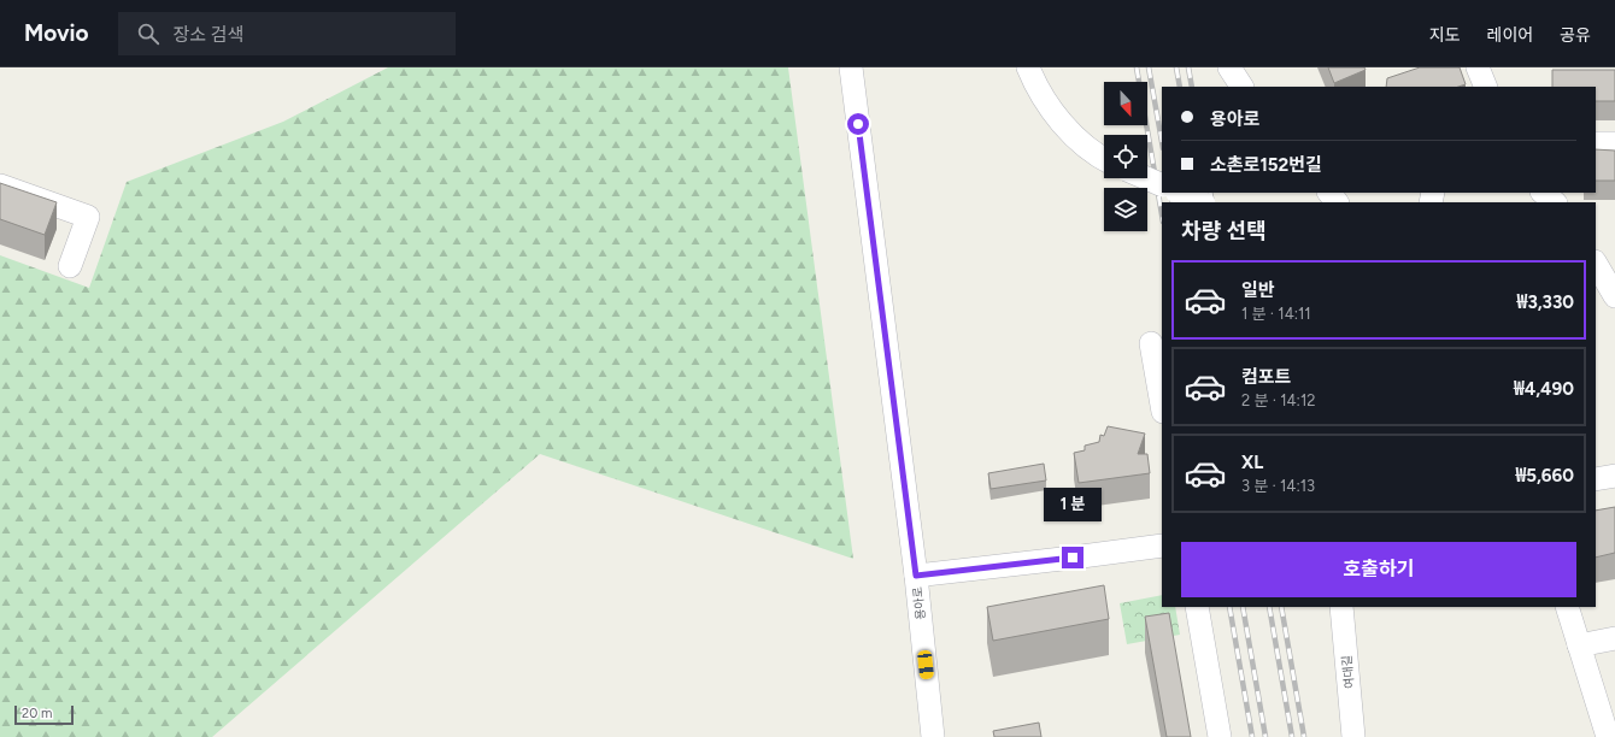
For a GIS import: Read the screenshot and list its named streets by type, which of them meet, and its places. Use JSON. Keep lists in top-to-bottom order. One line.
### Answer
{"streets":{"street":["용아로","여대길"]},"scale_bar":"20 m","north":"bottom","page":{"header":"Movio","search":"장소 검색","nav":["지도","레이어","공유"],"banner":["용아로","소촌로152번길"],"heading":"차량 선택","list":[{"name":"일반","note":"1 분 · 14:11","value":"₩3,330"},{"name":"컴포트","note":"2 분 · 14:12","value":"₩4,490"},{"name":"XL","note":"3 분 · 14:13","value":"₩5,660"}],"bubble":"1 분","buttons":"호출하기","scale":"20 m"}}
